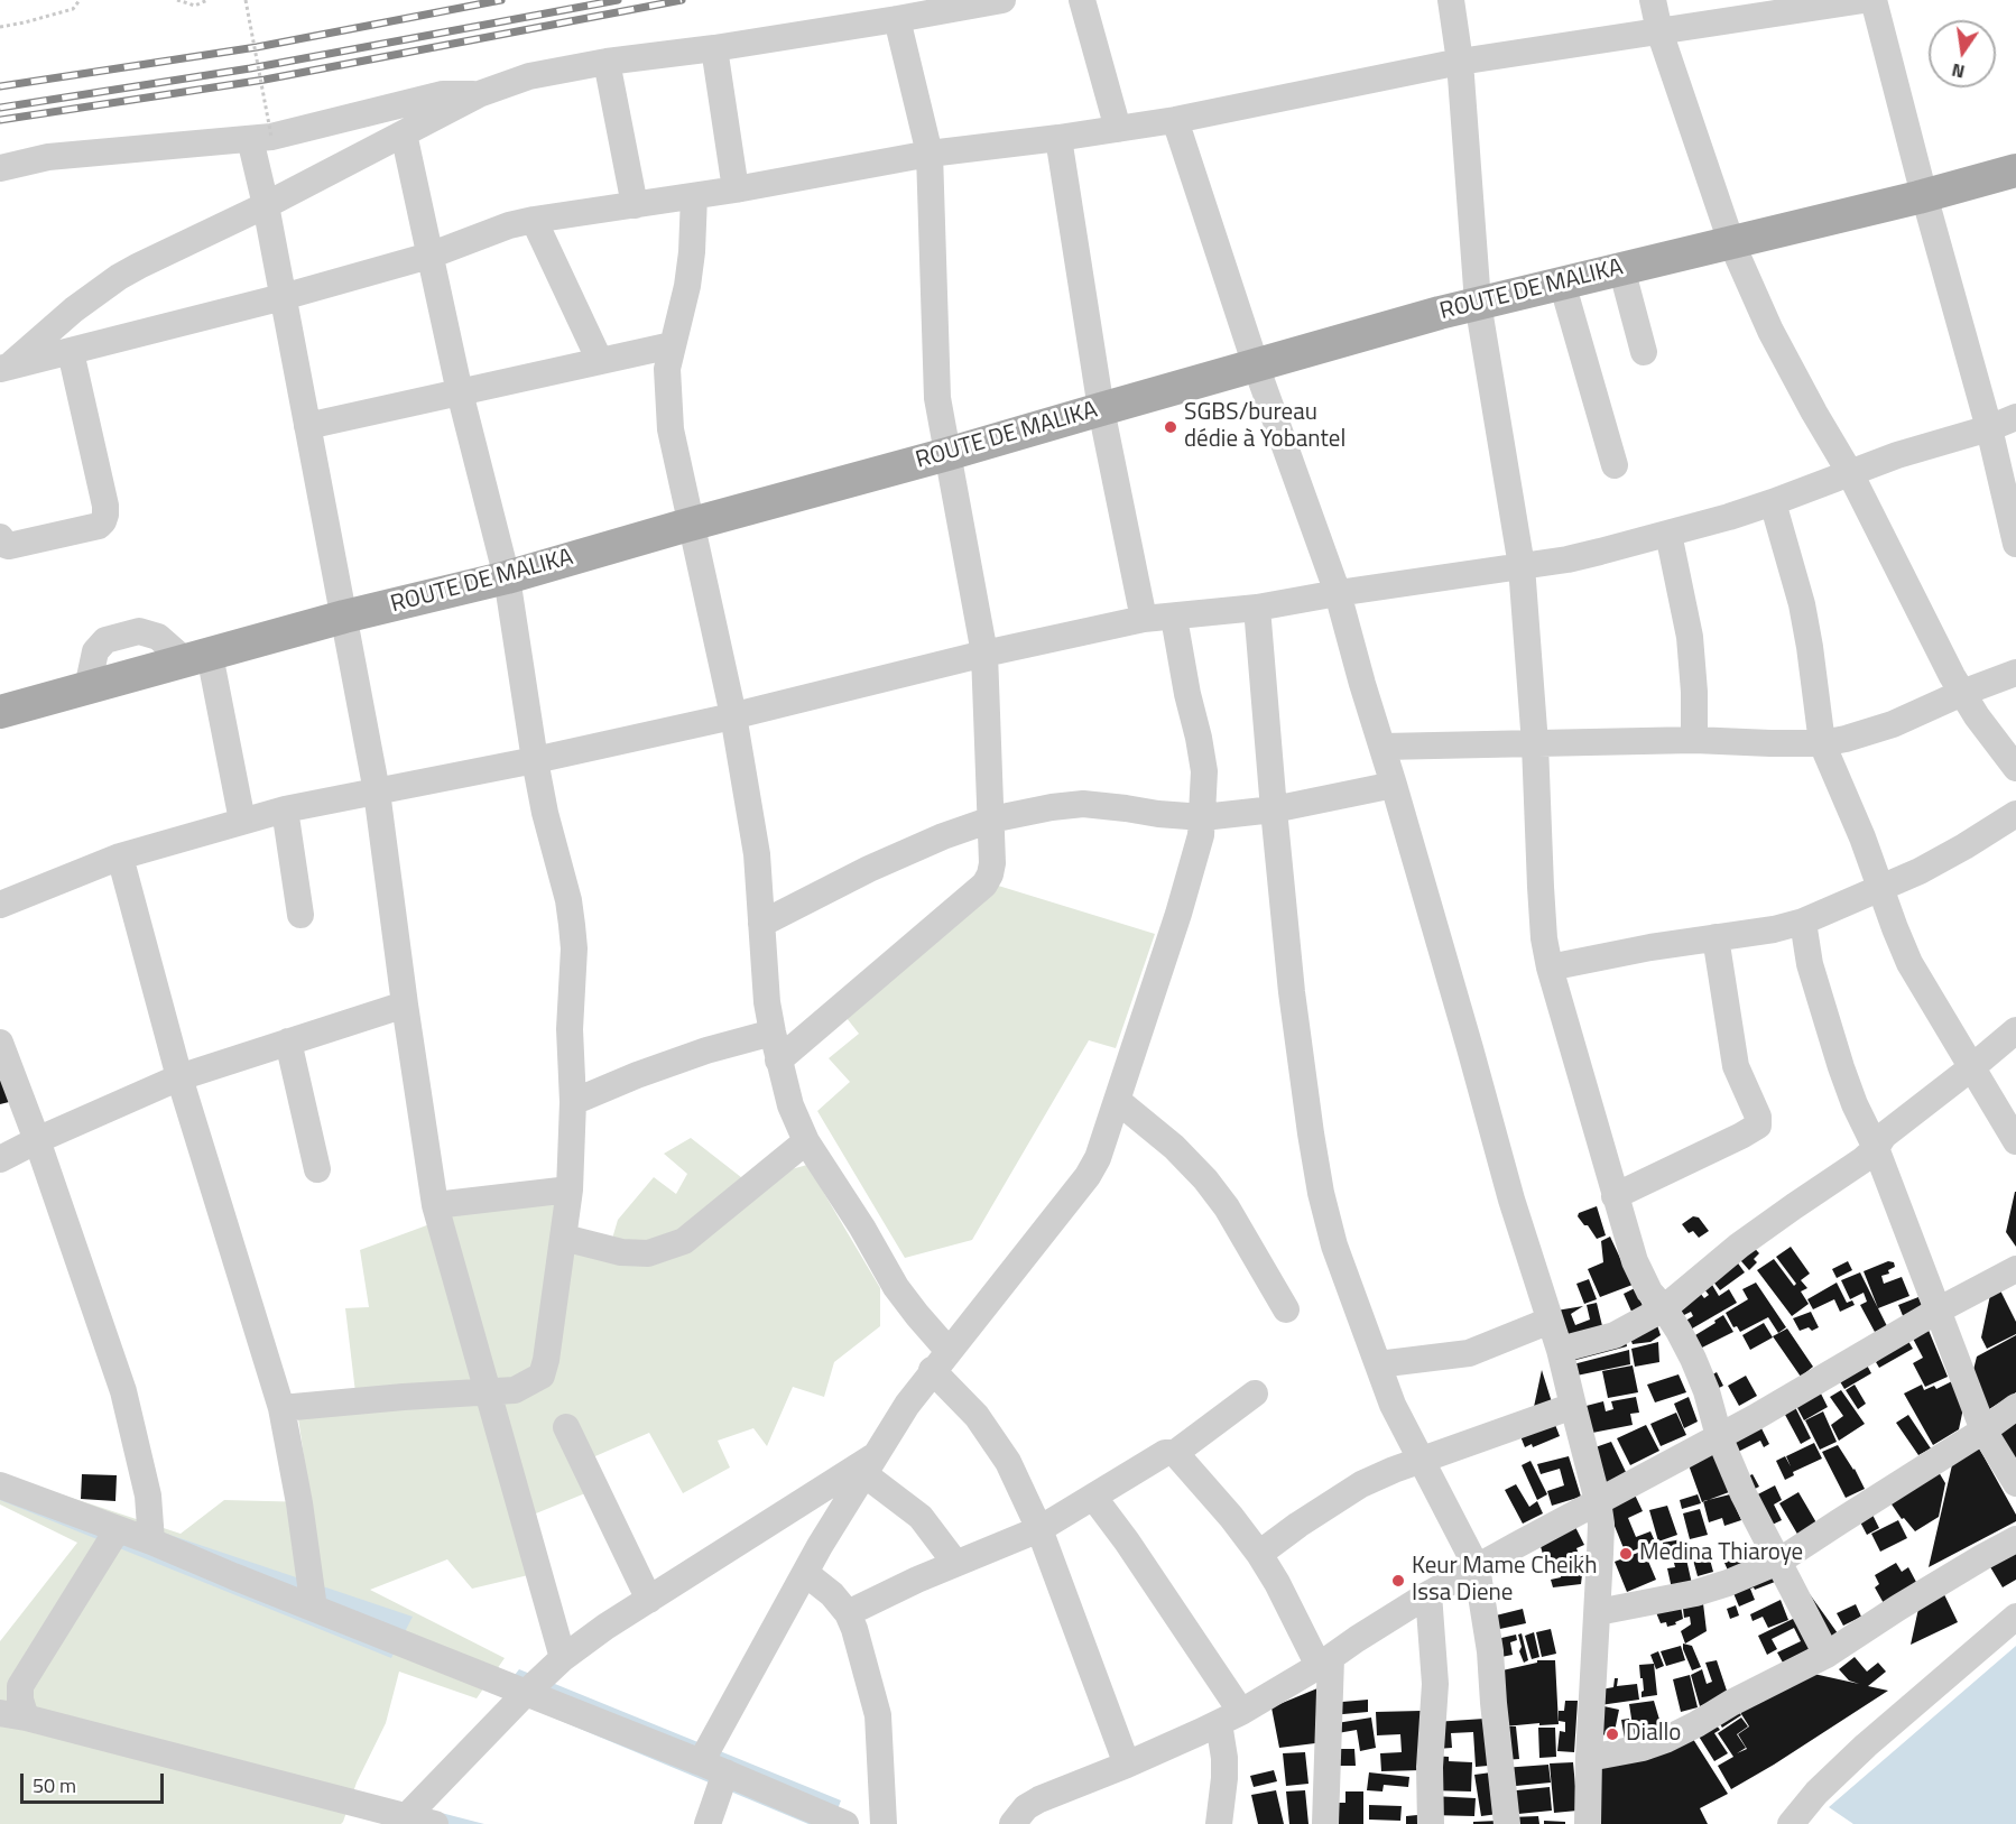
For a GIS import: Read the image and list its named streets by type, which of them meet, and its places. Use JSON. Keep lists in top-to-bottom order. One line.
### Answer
{"streets":{"main road":["ROUTE DE MALIKA"]},"places":["SGBS/bureau dédie à Yobantel","Medina Thiaroye","Keur Mame Cheikh Issa Diene","Diallo"],"scale_bar":"50 m","north":"bottom"}
